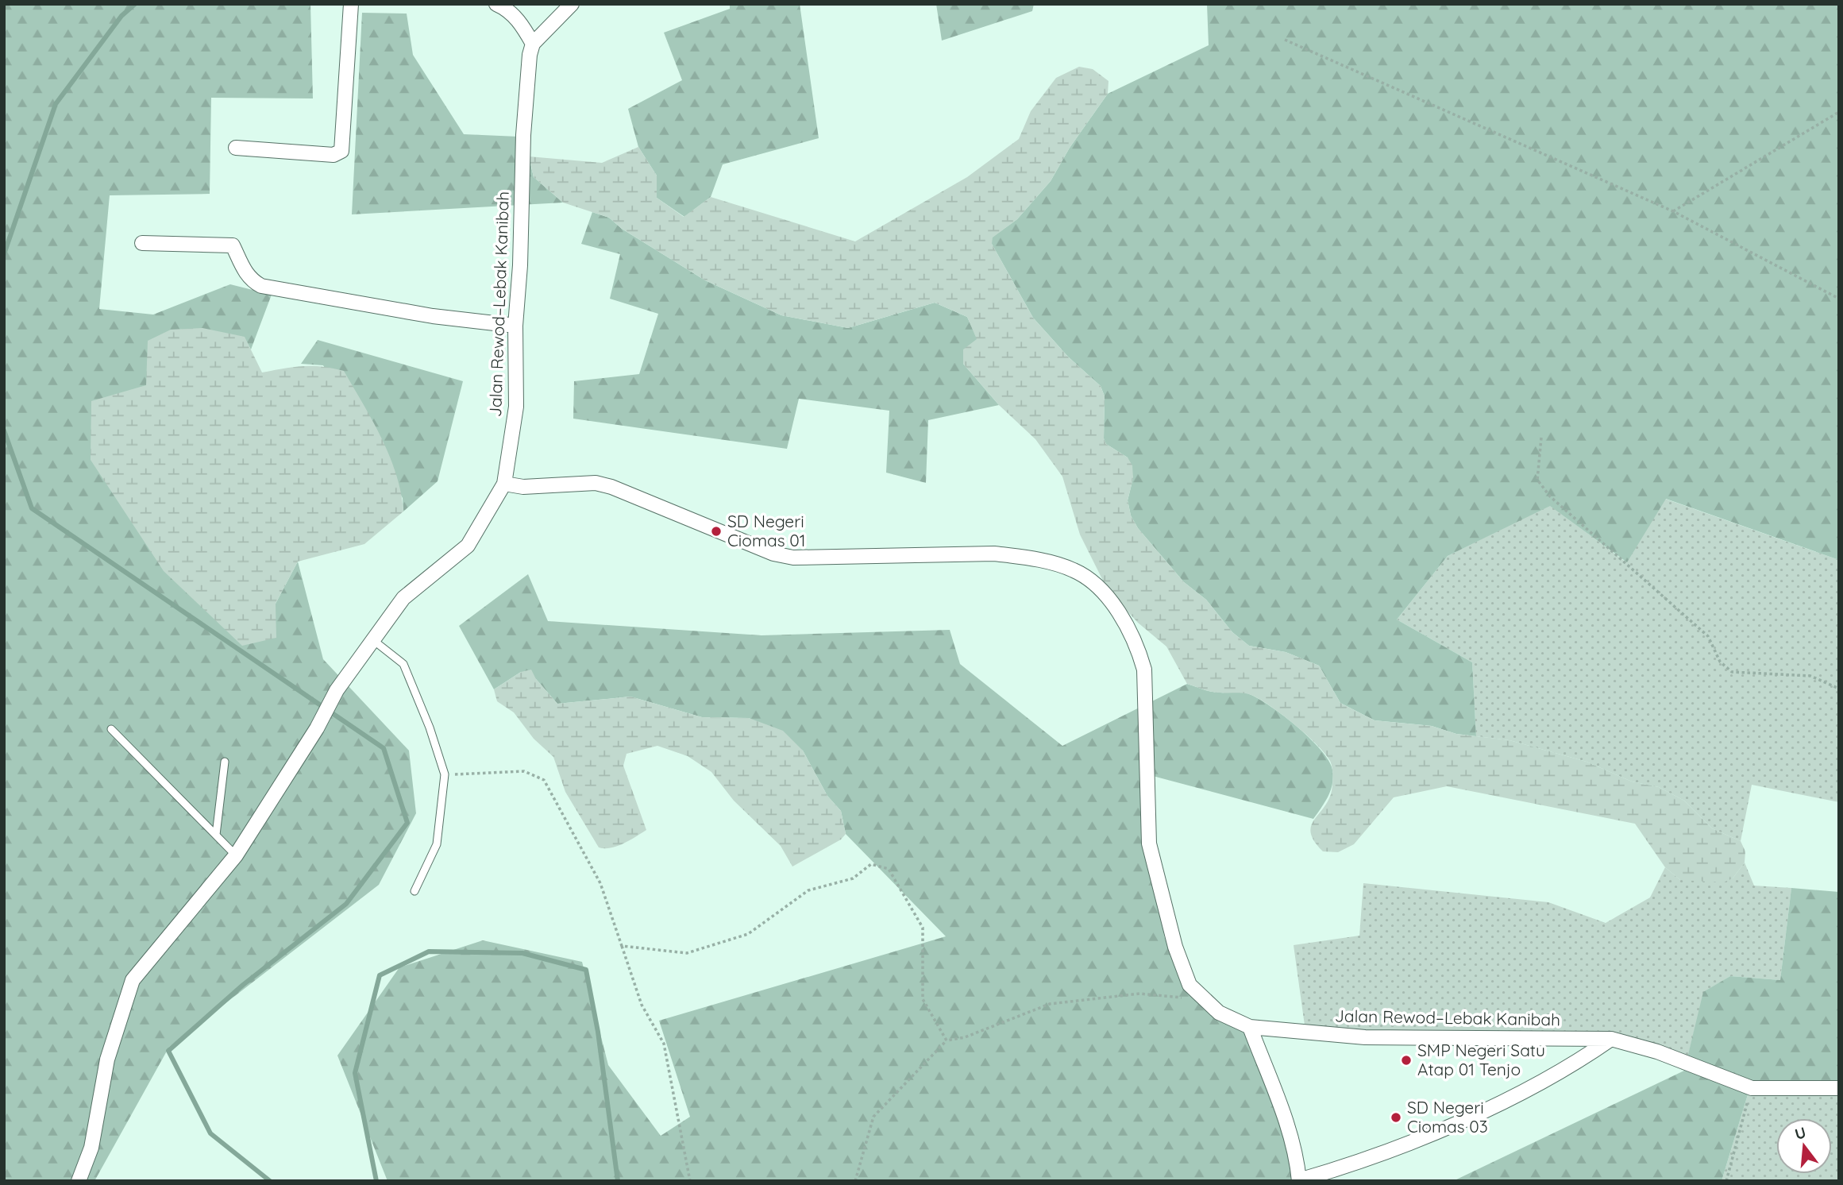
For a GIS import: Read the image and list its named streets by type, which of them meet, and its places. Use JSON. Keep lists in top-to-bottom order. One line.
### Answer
{"streets":{"street":["Jalan Rewod–Lebak Kanibah"]},"places":["SD Negeri Ciomas 01","SMP Negeri Satu Atap 01 Tenjo","SD Negeri Ciomas 03"],"north":"top"}
